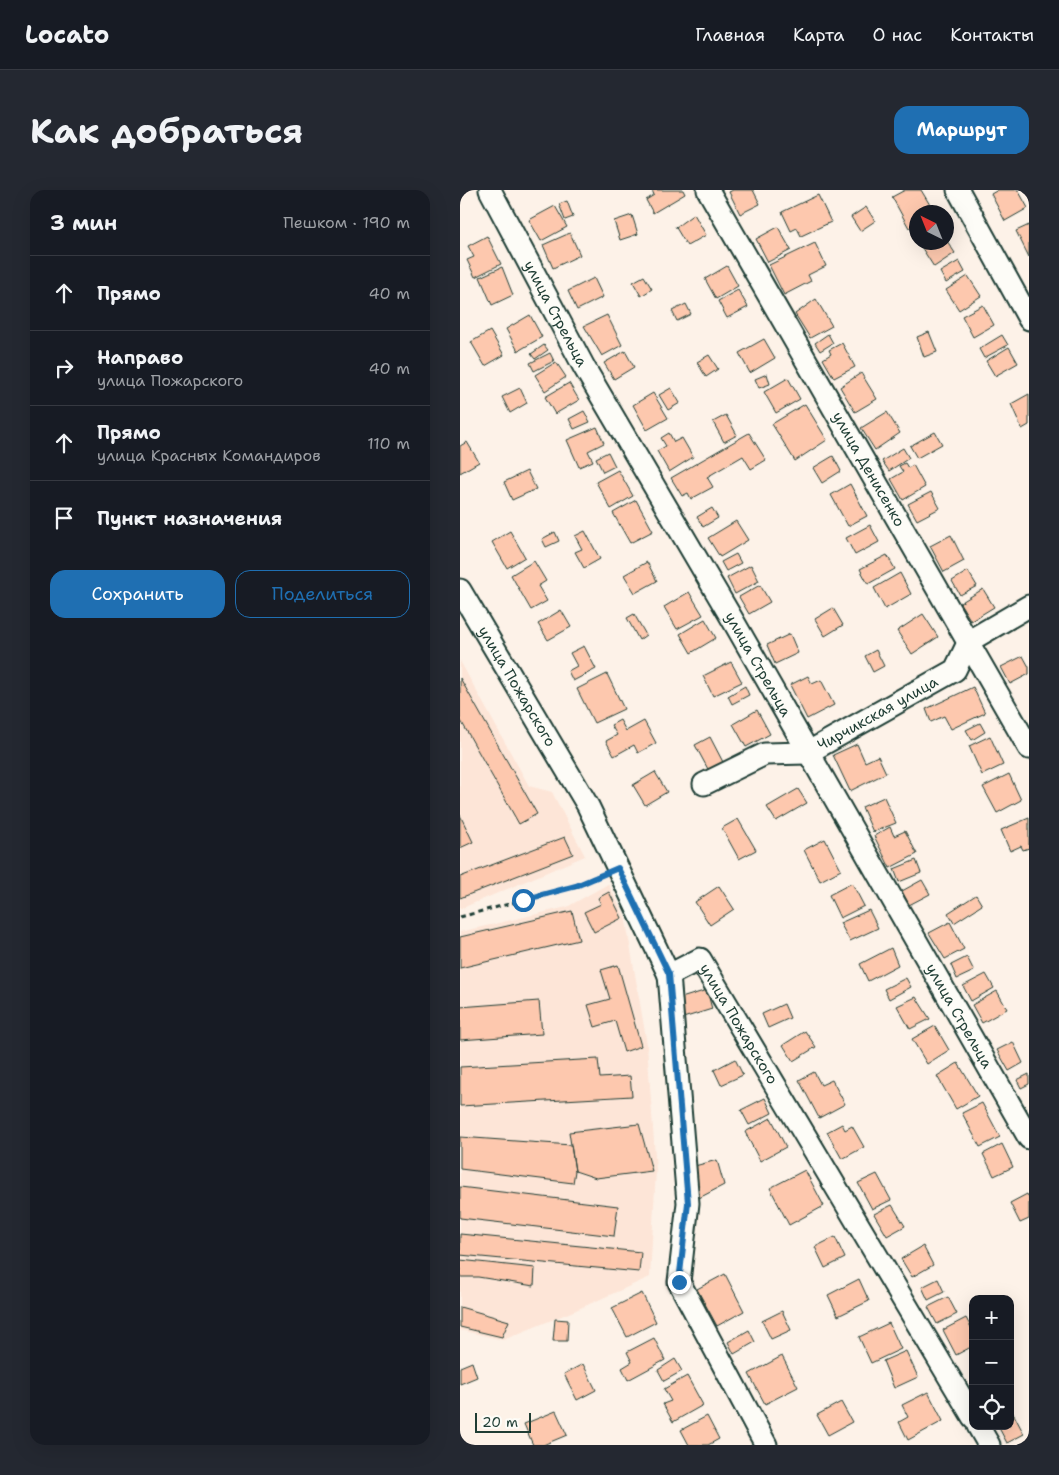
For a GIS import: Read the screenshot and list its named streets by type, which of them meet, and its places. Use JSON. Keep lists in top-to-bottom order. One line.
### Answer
{"streets":{"street":["улица Стрельца","улица Денисенко","улица Пожарского","Чирчикская улица"]},"crossings":[["улица Стрельца","Чирчикская улица"],["улица Денисенко","Чирчикская улица"]],"scale_bar":"20 m","north":"top left","page":{"header":"Locato","nav":["Главная","Карта","О нас","Контакты"],"buttons":["Маршрут",["Сохранить","Поделиться"]],"title":"Как добраться","heading":["3 мин","Пешком · 190 m"],"list":[["Прямо","40 m"],["Направо","улица Пожарского","40 m"],["Прямо","улица Красных Командиров","110 m"],"Пункт назначения"],"map_buttons":["+","−"],"scale":"20 m"}}
